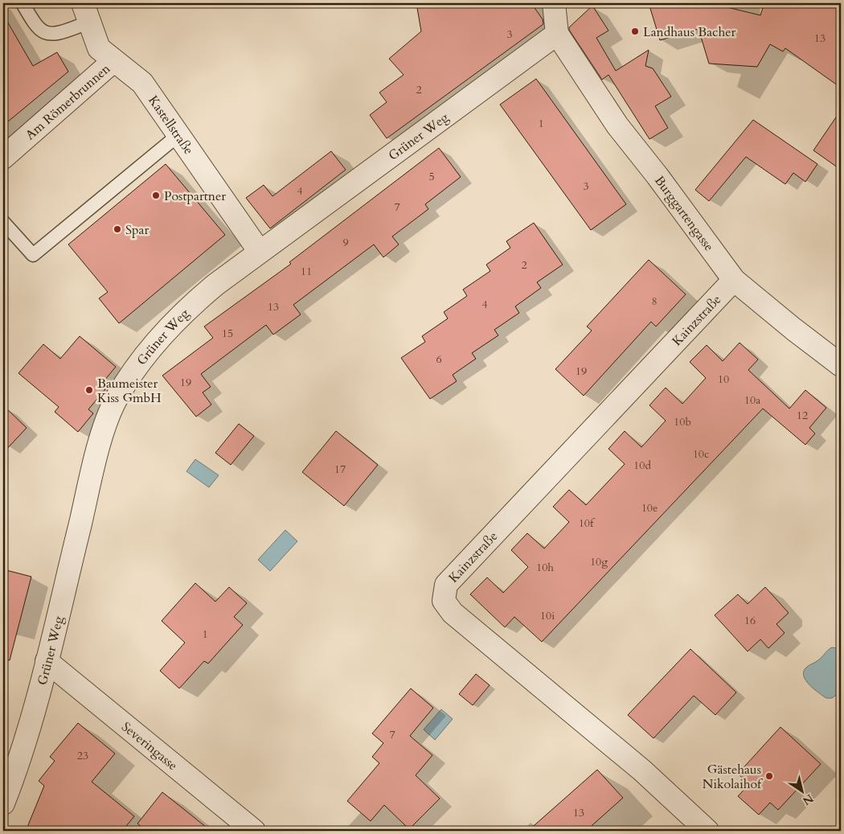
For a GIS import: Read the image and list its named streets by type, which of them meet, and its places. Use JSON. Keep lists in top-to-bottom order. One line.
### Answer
{"streets":{"street":["Am Römerbrunnen","Kastellstraße","Grüner Weg","Burggartengasse","Kainzstraße","Severingasse"]},"crossings":[["Am Römerbrunnen","Kastellstraße"],["Kastellstraße","Grüner Weg"],["Grüner Weg","Burggartengasse"],["Grüner Weg","Severingasse"],["Burggartengasse","Kainzstraße"]],"places":["Landhaus Bacher","Postpartner","Spar","Baumeister Kiss GmbH","Gästehaus Nikolaihof"],"house_numbers":["3","13","2","1","5","3","4","7","9","2","11","8","4","13","15","6","19","10","19","10a","12","10b","10c","10d","17","10e","10f","10g","10h","10i","16","1","7","23","13"],"north":"bottom right"}
